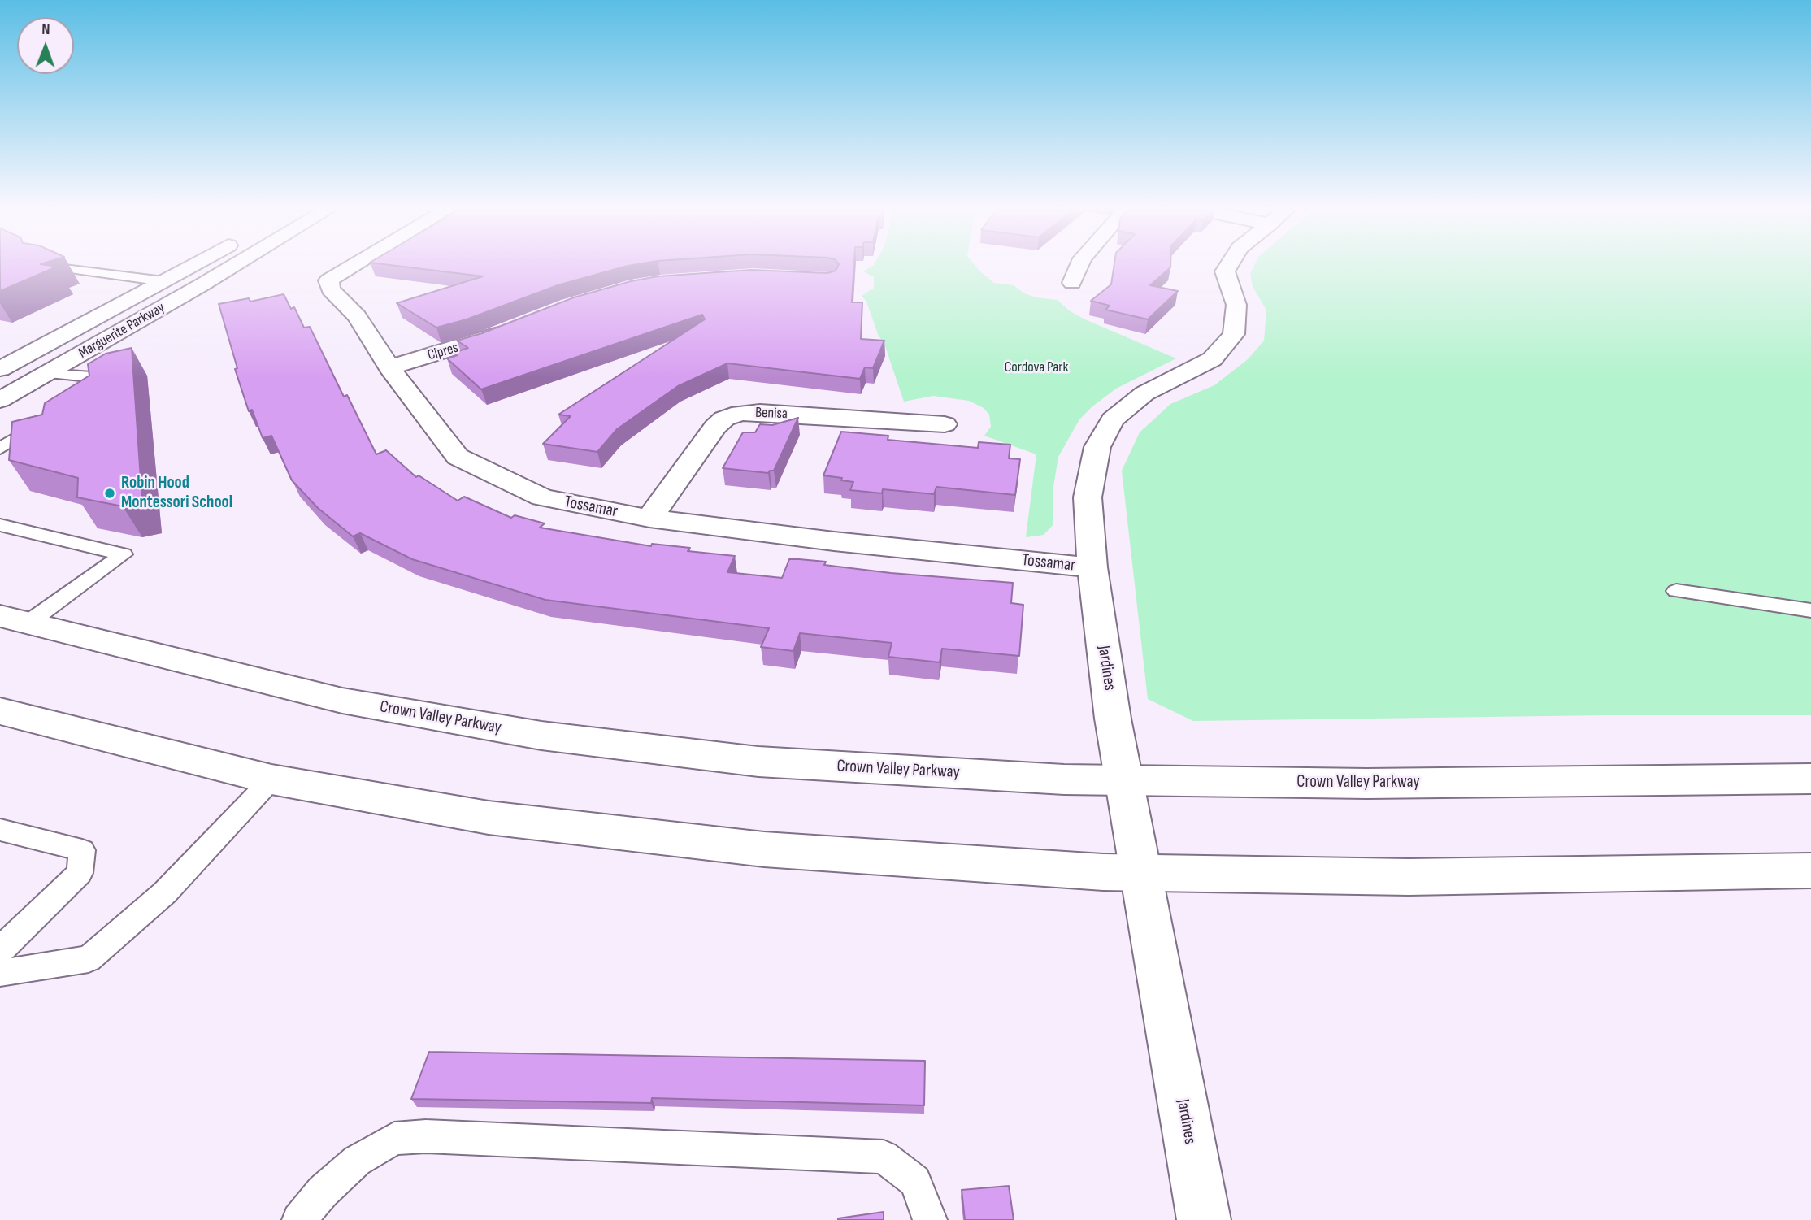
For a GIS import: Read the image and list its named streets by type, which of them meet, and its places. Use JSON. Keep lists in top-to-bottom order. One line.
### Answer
{"streets":{"street":["Marguerite Parkway","Cipres","Benisa","Tossamar","Jardines","Crown Valley Parkway"]},"crossings":[["Cipres","Tossamar"],["Benisa","Tossamar"],["Tossamar","Jardines"],["Jardines","Crown Valley Parkway"]],"parks":["Cordova Park"],"places":["Robin Hood Montessori School"],"north":"top"}
